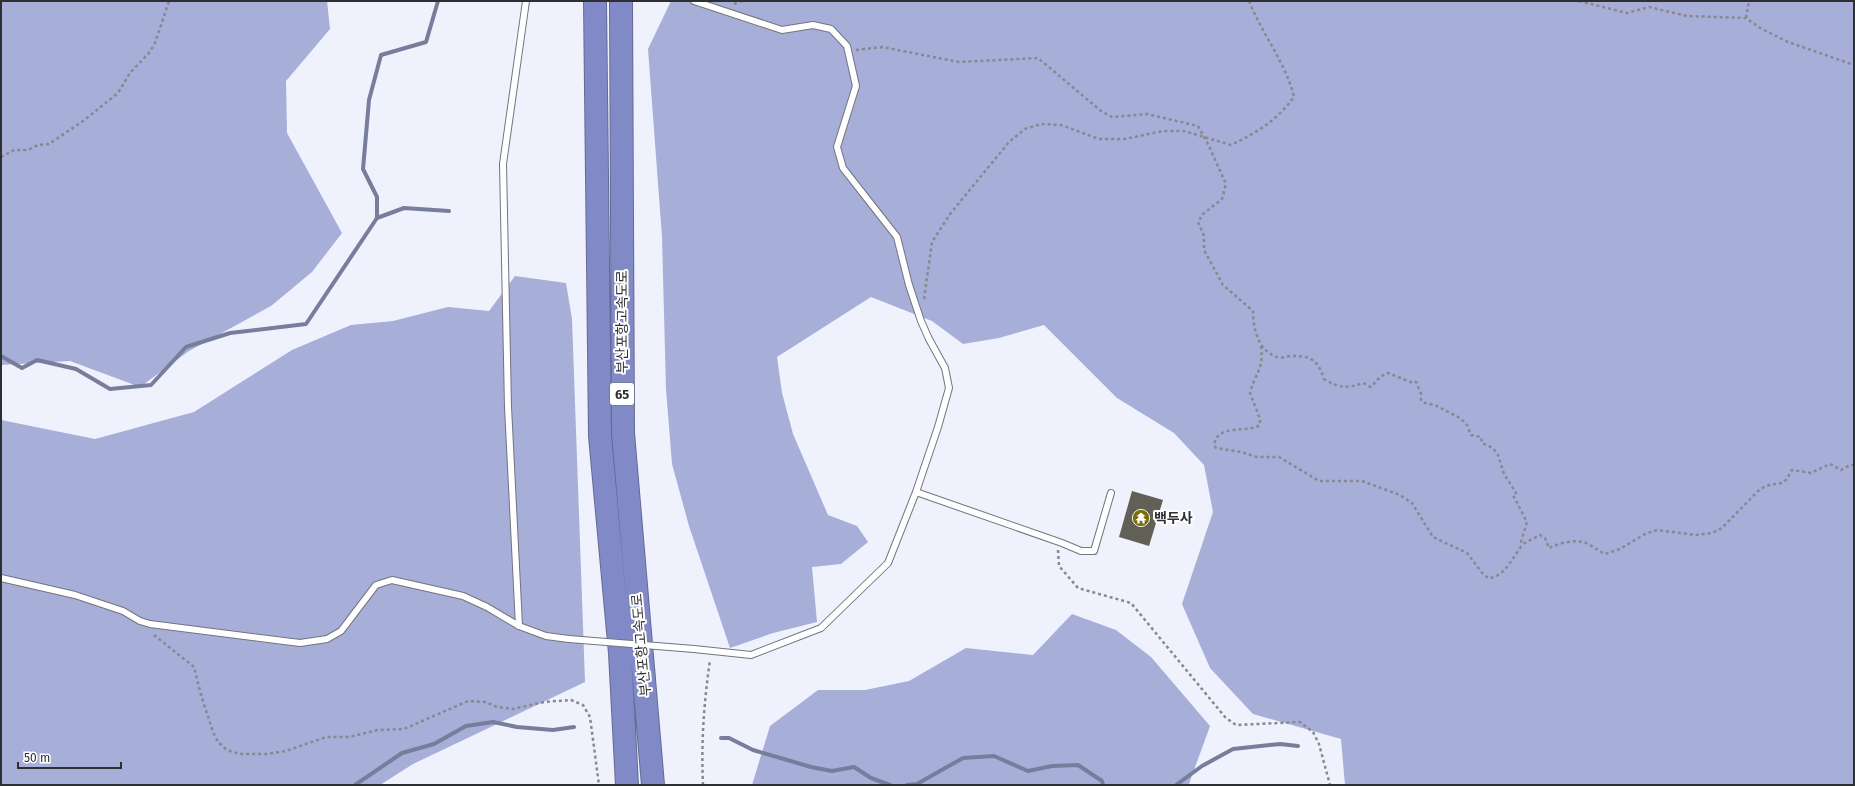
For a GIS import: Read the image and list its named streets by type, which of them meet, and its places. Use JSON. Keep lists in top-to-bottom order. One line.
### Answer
{"streets":{"highway":["부산포항고속도로","65"]},"places":{"temple":["백두사"]},"scale_bar":"50 m"}
